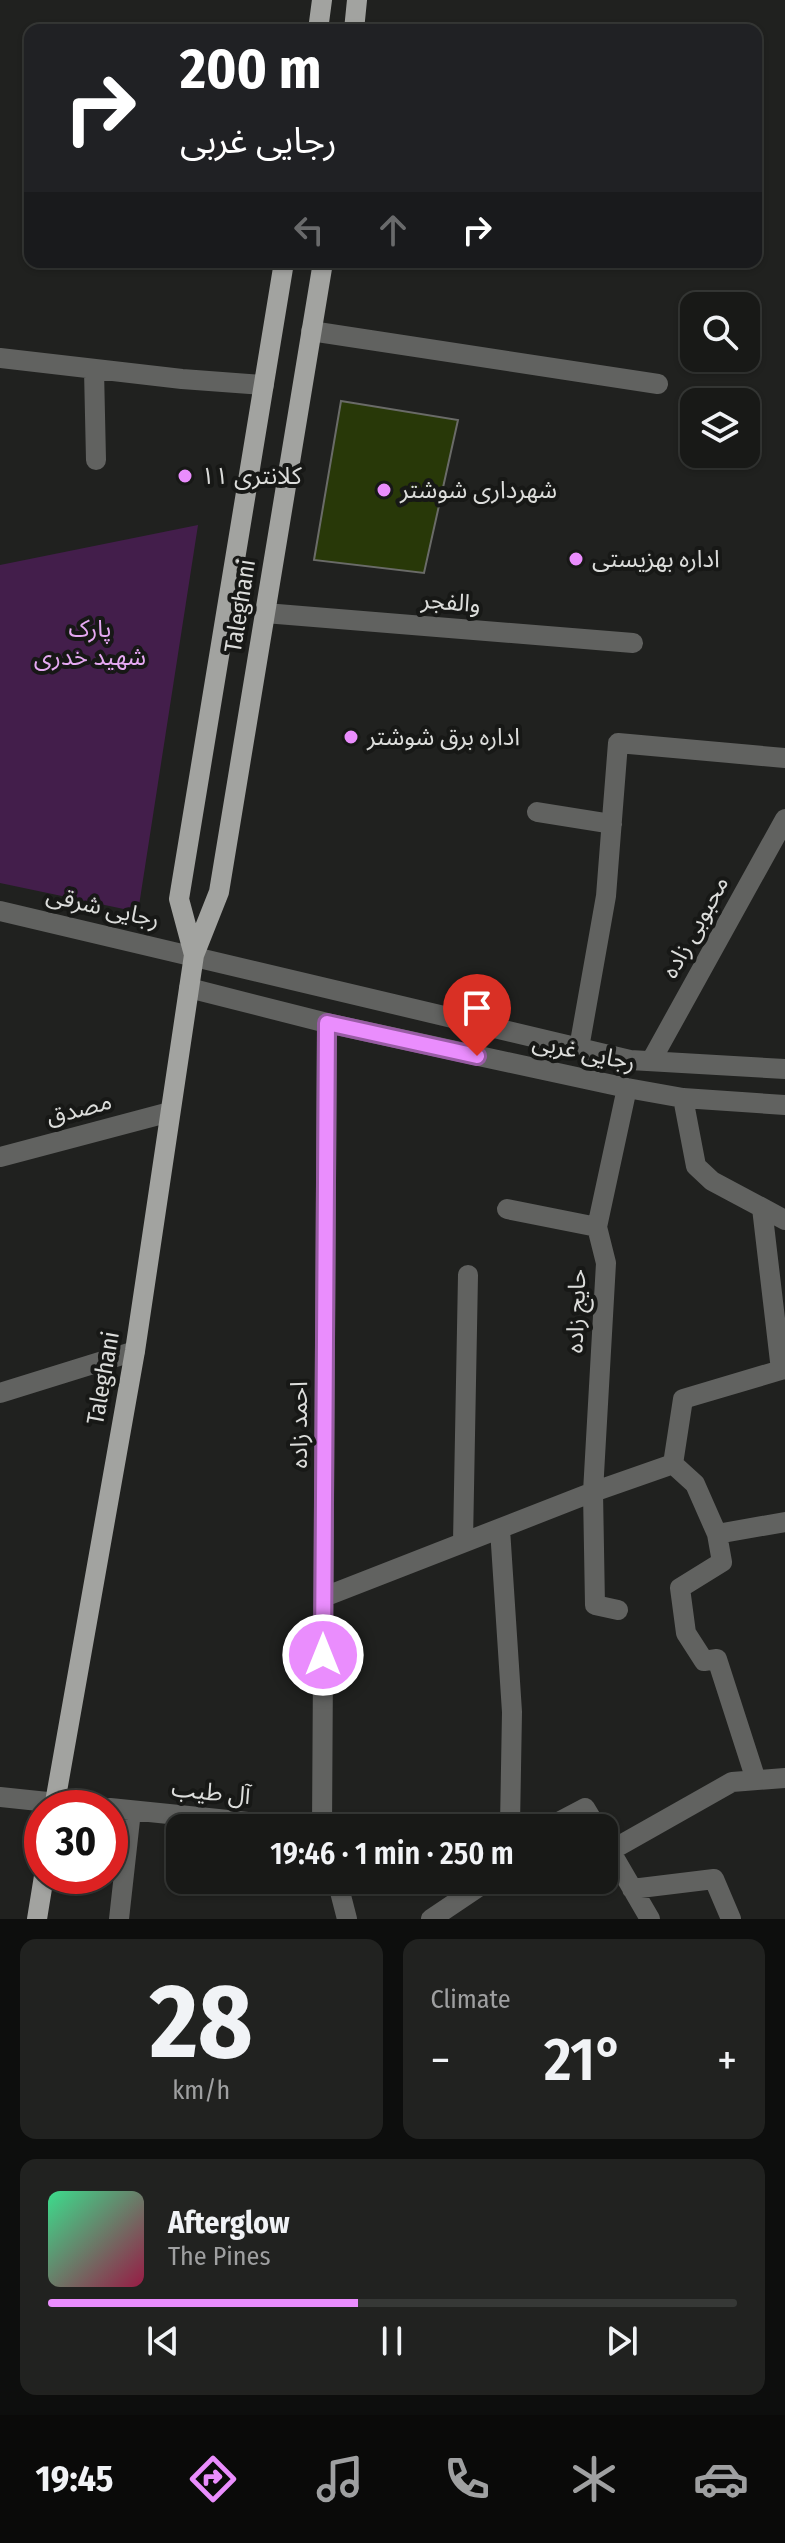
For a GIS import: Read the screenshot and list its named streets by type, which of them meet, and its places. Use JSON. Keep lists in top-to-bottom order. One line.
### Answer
{"streets":{"main road":["Taleghani"],"street":["والفجر","رجایی شرقی","محبوبی زاده","رجایی غربی","مصدق","حایج زاده","احمد زاده","آل طیب"]},"crossings":[["والفجر","Taleghani"],["Taleghani","رجایی شرقی"],["Taleghani","رجایی غربی"],["Taleghani","مصدق"],["رجایی شرقی","رجایی غربی"],["محبوبی زاده","رجایی غربی"],["رجایی غربی","حایج زاده"],["رجایی غربی","احمد زاده"]],"parks":["پارک شهید خدری"],"places":["کلانتری ۱۱","شهرداری شوشتر","اداره بهزیستی","اداره برق شوشتر"],"page":{"turn":["200 m","رجایی غربی"],"limit":"30","trip":"19:46 · 1 min · 250 m","tile":[["28","km/h"],"Climate"],"heat":["−","21°","+"],"song":["Afterglow","The Pines"],"tabs":"19:45"}}
